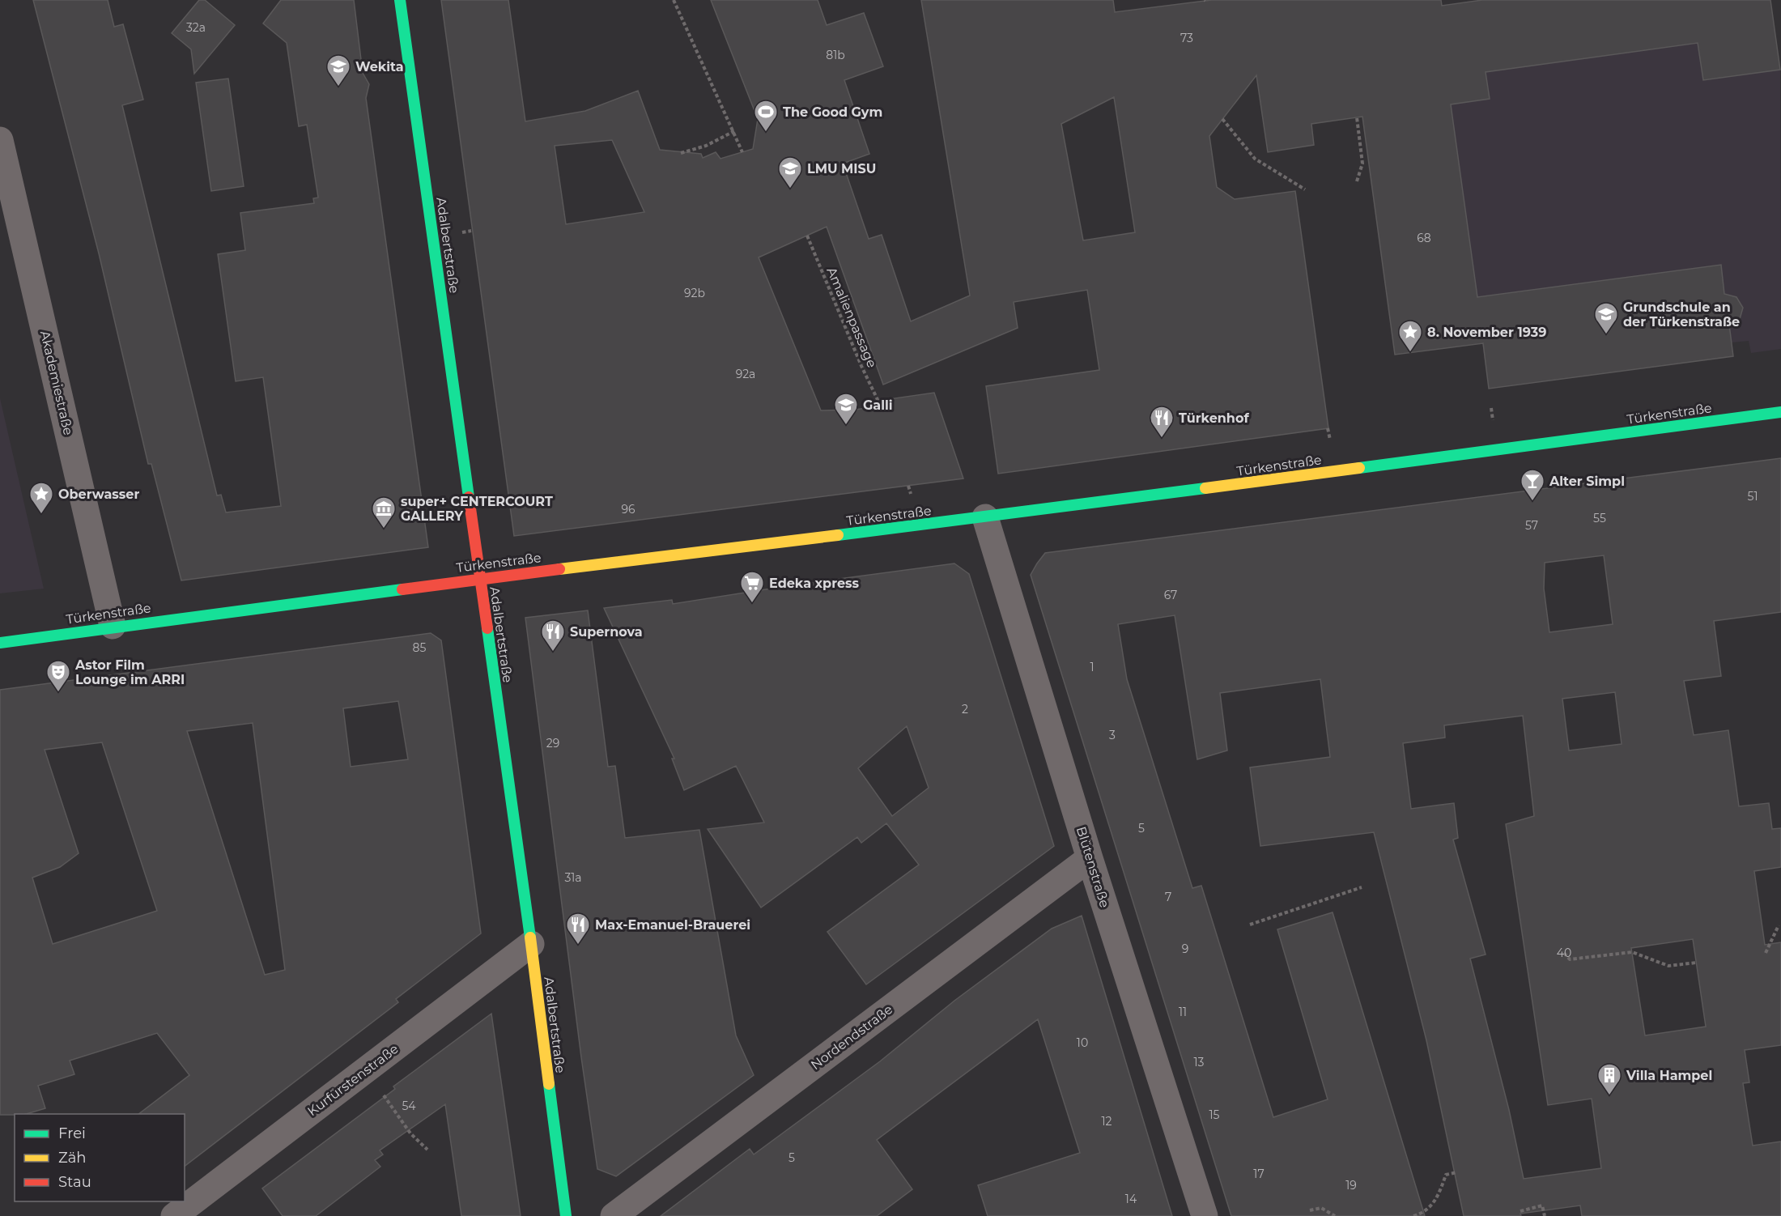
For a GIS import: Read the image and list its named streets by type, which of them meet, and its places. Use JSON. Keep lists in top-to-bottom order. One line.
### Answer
{"streets":{"street":["Adalbertstraße","Akademiestraße","Türkenstraße","Blütenstraße","Nordendstraße","Kurfürstenstraße"],"path":["Amalienpassage"]},"crossings":[["Adalbertstraße","Türkenstraße"],["Adalbertstraße","Kurfürstenstraße"],["Akademiestraße","Türkenstraße"],["Türkenstraße","Blütenstraße"],["Blütenstraße","Nordendstraße"]],"places":{"school or university":["Wekita","LMU MISU","Grundschule an der Türkenstraße","Galli"],"sports":["The Good Gym"],"place":["8. November 1939","Oberwasser"],"restaurant":["Türkenhof","Supernova","Max-Emanuel-Brauerei"],"bar":["Alter Simpl"],"museum":["super+ CENTERCOURT GALLERY"],"supermarket":["Edeka xpress"],"theatre":["Astor Film Lounge im ARRI"],"building":["Villa Hampel"]},"house_numbers":["32a","73","81b","68","92b","92a","51","96","55","57","67","85","1","2","3","29","5","31a","7","9","40","11","10","13","54","15","12","5","17","19","14"],"legend":["Frei","Zäh","Stau"]}
